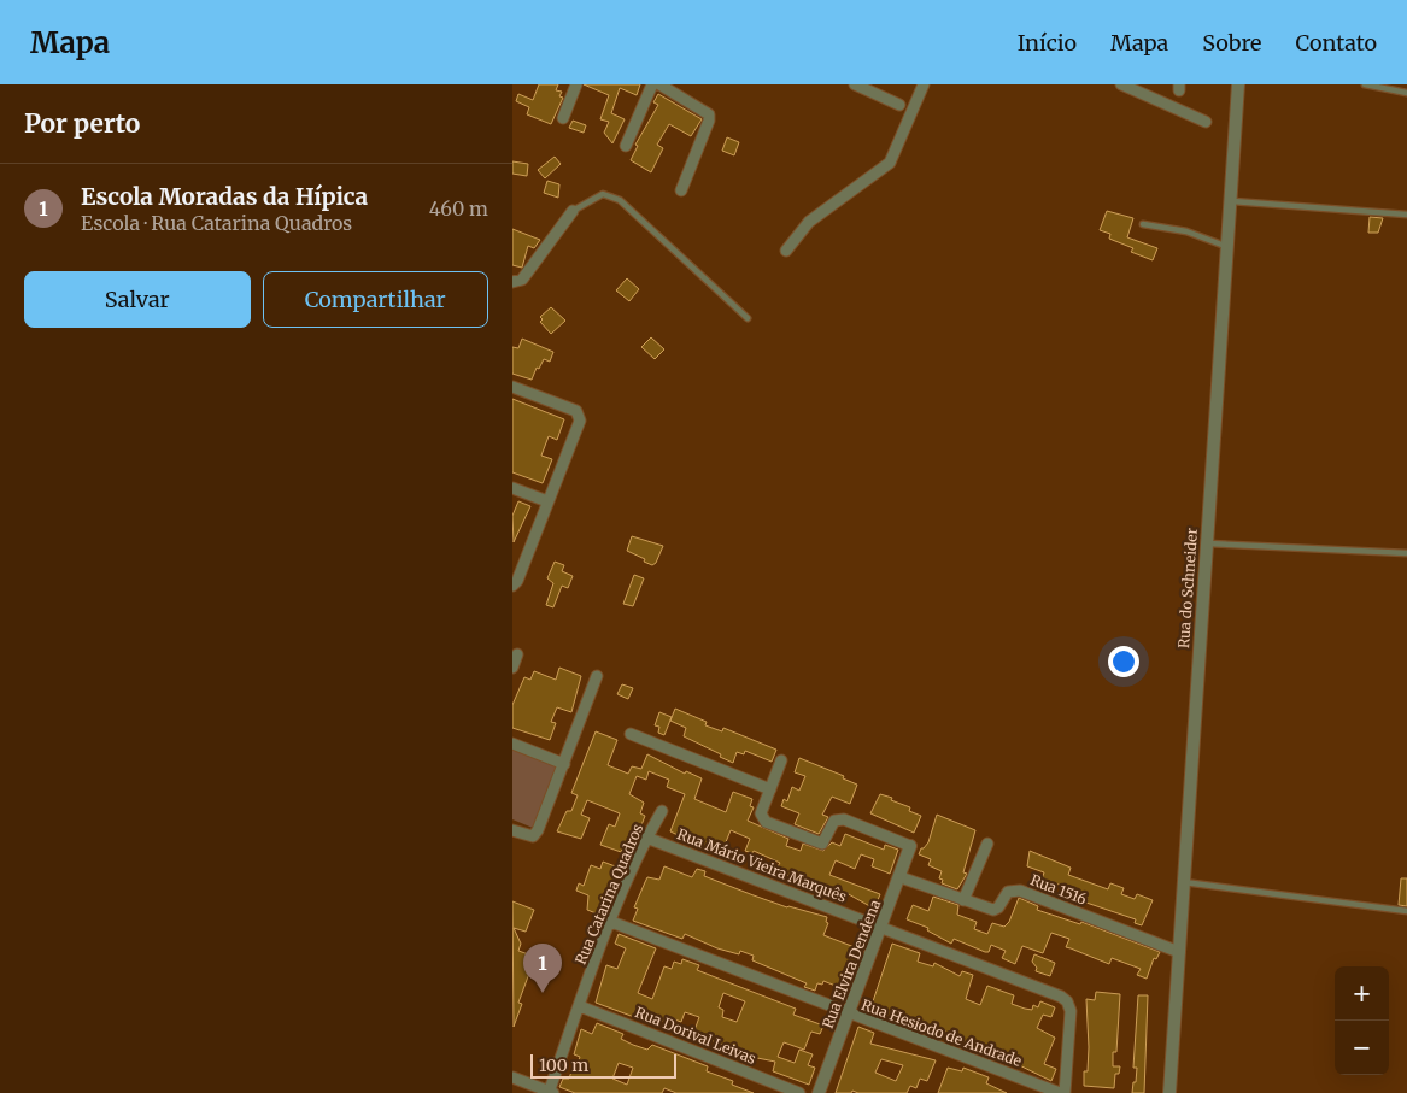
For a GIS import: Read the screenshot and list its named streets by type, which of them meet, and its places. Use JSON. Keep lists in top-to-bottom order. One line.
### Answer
{"streets":{"street":["Rua do Schneider","Rua Mário Vieira Marquês","Rua 1516","Rua Catarina Quadros","Rua Elvira Dendena","Rua Hesiodo de Andrade","Rua Dorival Leivas"]},"crossings":[["Rua do Schneider","Rua 1516"],["Rua Mário Vieira Marquês","Rua Catarina Quadros"],["Rua Mário Vieira Marquês","Rua Elvira Dendena"],["Rua 1516","Rua Elvira Dendena"],["Rua Catarina Quadros","Rua Hesiodo de Andrade"],["Rua Catarina Quadros","Rua Dorival Leivas"],["Rua Elvira Dendena","Rua Hesiodo de Andrade"]],"scale_bar":"100 m","page":{"header":"Mapa","nav":["Início","Mapa","Sobre","Contato"],"heading":"Por perto","list":[{"mark":"1","name":"Escola Moradas da Hípica","note":"Escola · Rua Catarina Quadros","value":"460 m"}],"buttons":["Salvar","Compartilhar"],"pins":"1","map_buttons":["+","−"],"scale":"100 m"}}
